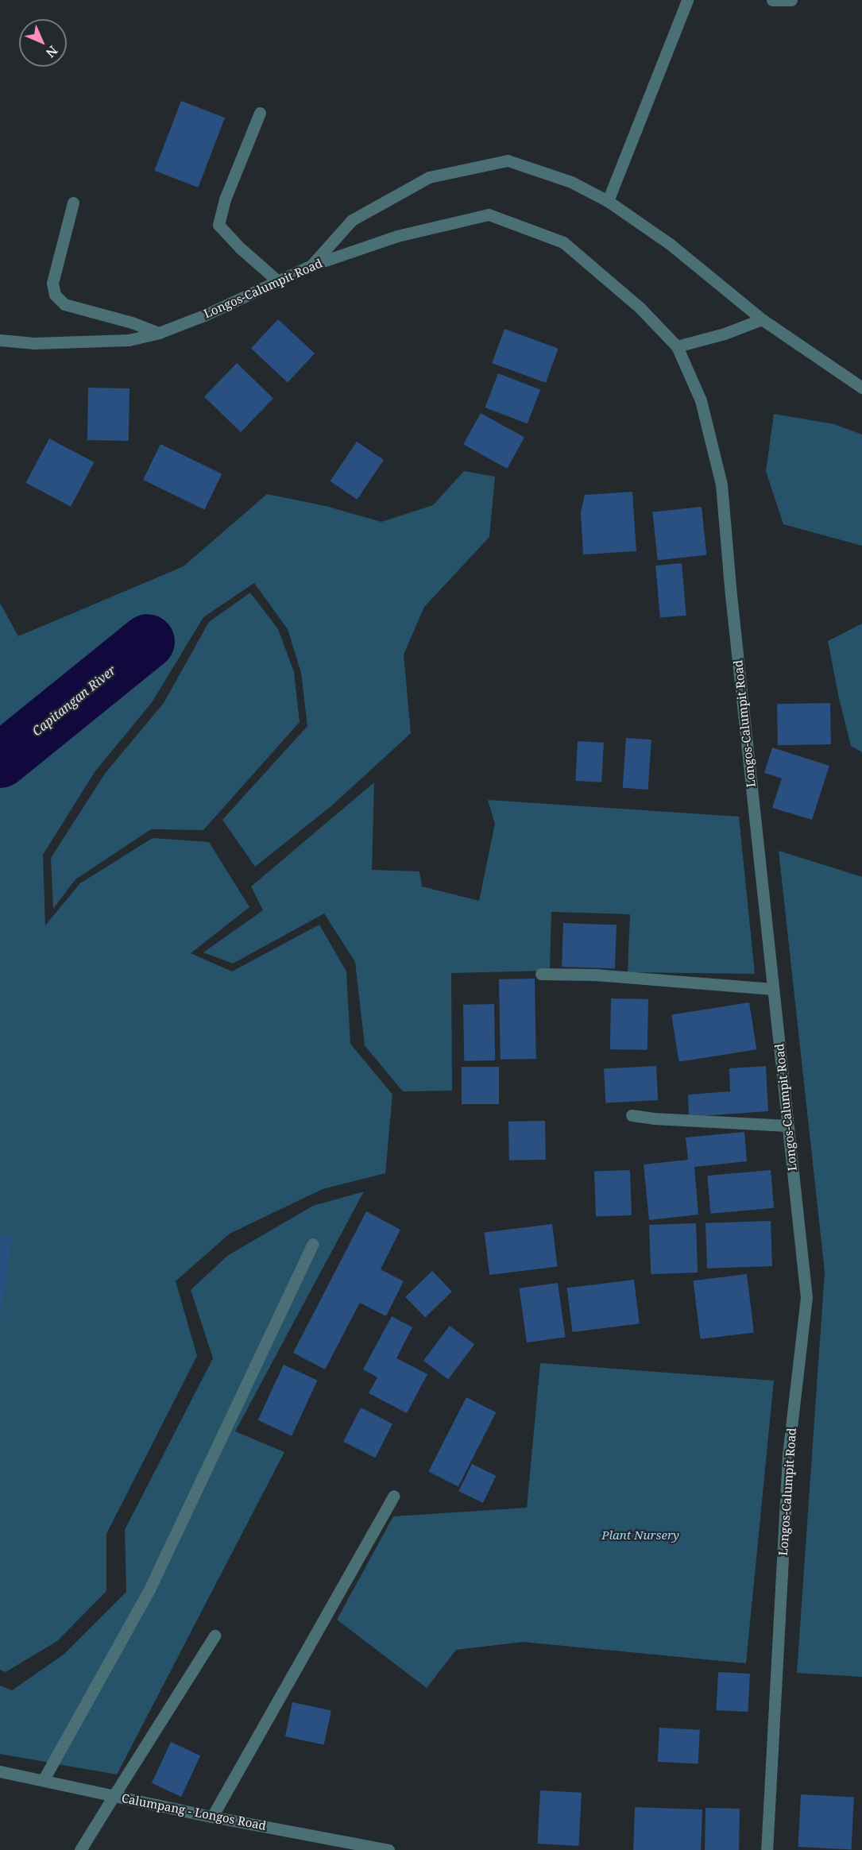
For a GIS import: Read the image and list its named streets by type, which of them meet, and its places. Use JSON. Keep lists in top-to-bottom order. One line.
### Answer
{"streets":{"street":["Longos-Calumpit Road","Calumpang - Longos Road"]},"water":["Capitangan River"],"parks":["Plant Nursery"],"north":"bottom right"}
